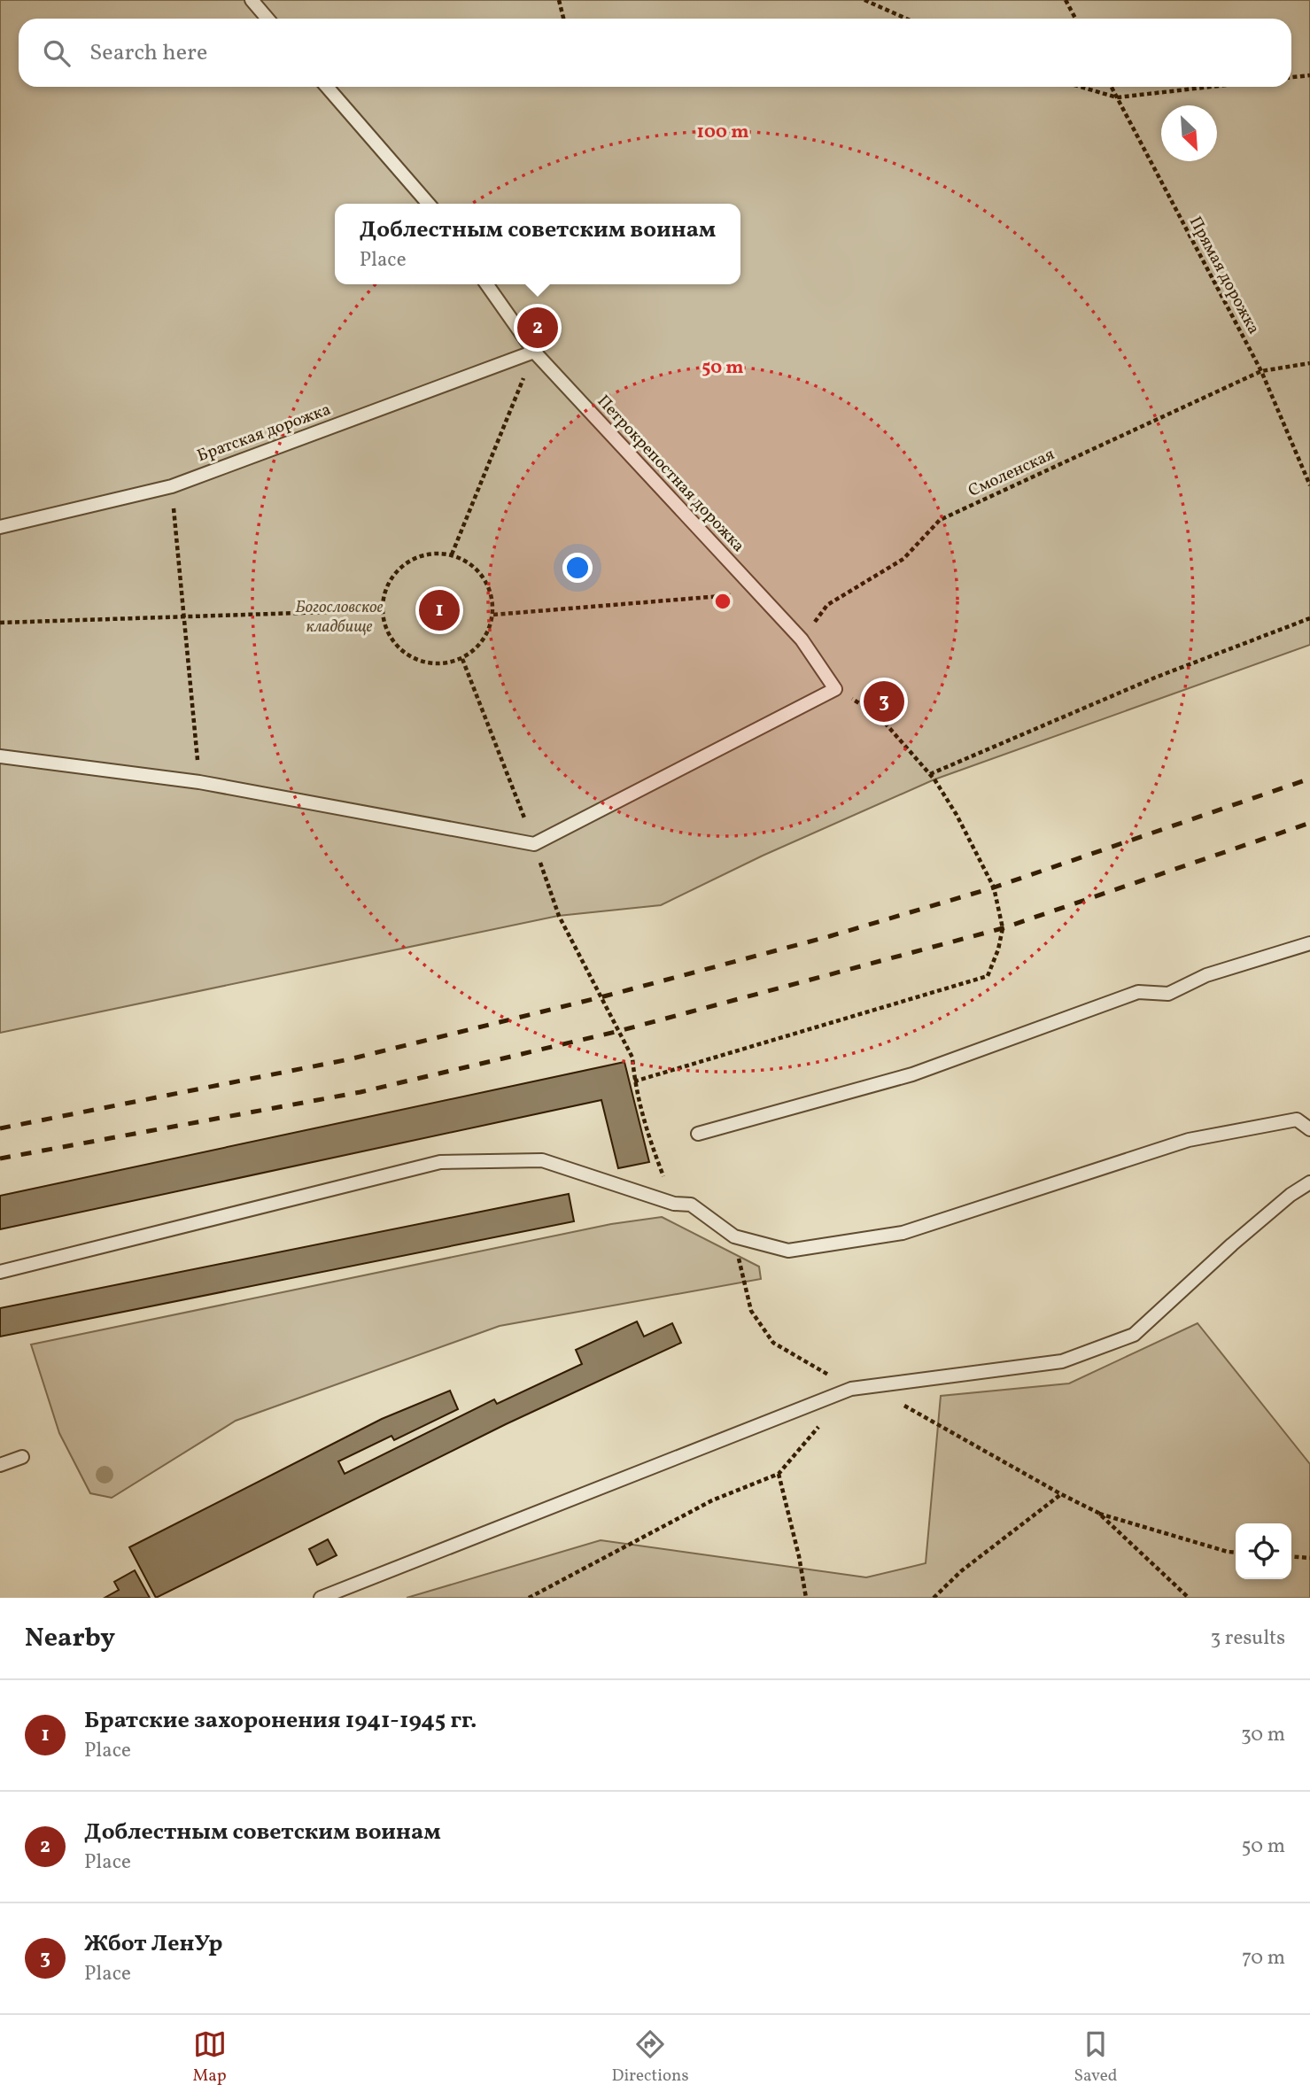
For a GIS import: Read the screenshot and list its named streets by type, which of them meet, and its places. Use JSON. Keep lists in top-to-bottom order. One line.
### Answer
{"streets":{"lane":["Братская дорожка","Петрокрепостная дорожка"],"path":["Прямая дорожка","Смоленская"]},"crossings":[["Прямая дорожка","Смоленская"],["Братская дорожка","Петрокрепостная дорожка"],["Смоленская","Петрокрепостная дорожка"]],"parks":["Богословское кладбище"],"north":"bottom right","page":{"search":"Search here","popup":["Доблестным советским воинам","Place"],"pins":["2","1","3"],"heading":["Nearby","3 results"],"list":[{"mark":"1","name":"Братские захоронения 1941-1945 гг.","note":"Place","value":"30 m"},{"mark":"2","name":"Доблестным советским воинам","note":"Place","value":"50 m"},{"mark":"3","name":"Жбот ЛенУр","note":"Place","value":"70 m"}],"nav":["Map","Directions","Saved"]},"rings":["100 m","50 m"]}
